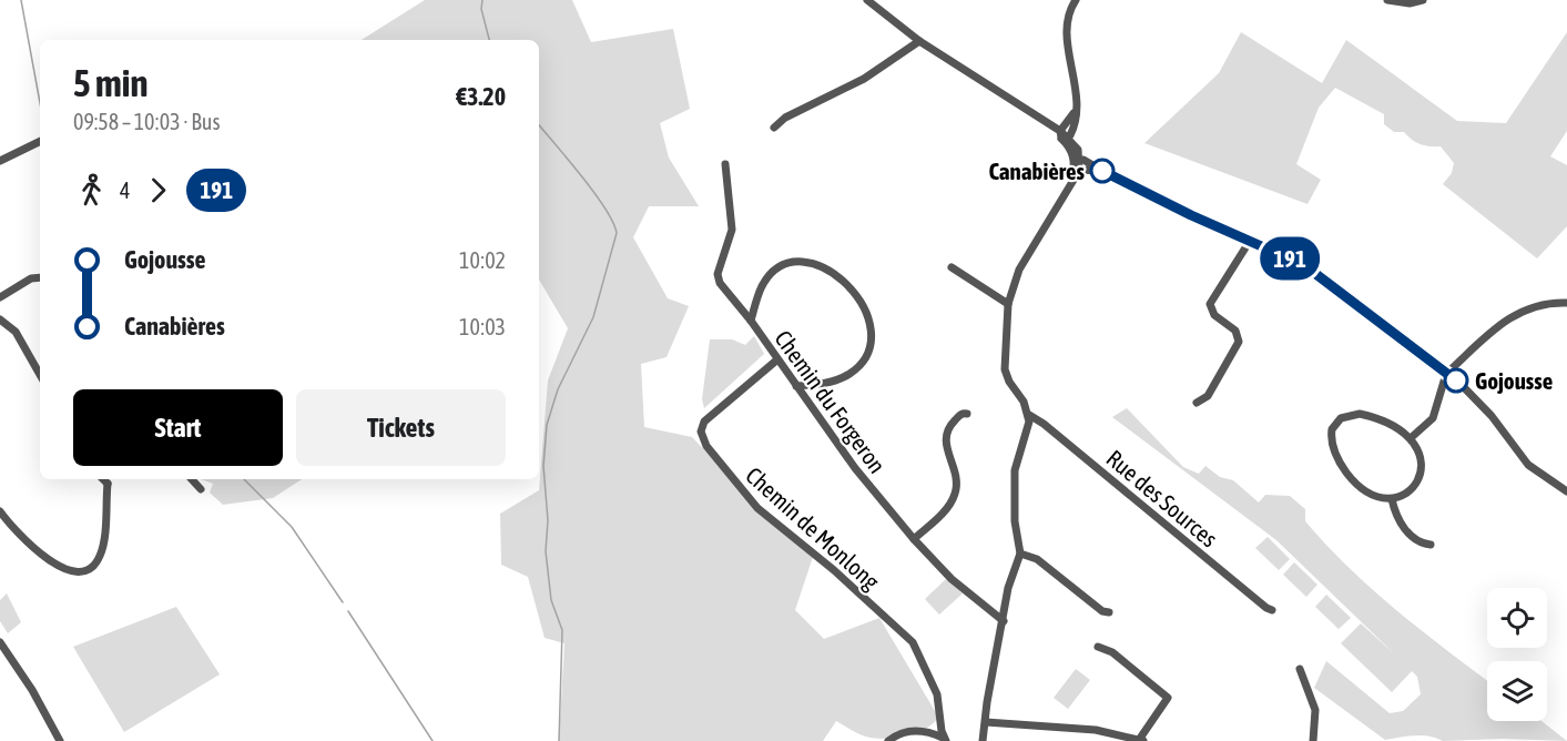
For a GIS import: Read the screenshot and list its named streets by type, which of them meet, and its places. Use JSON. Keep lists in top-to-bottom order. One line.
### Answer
{"streets":{"street":["Chemin du Forgeron","Rue des Sources","Chemin de Monlong"]},"crossings":[["Chemin du Forgeron","Chemin de Monlong"]],"places":["Canabières","Gojousse"],"lines":["bus line 191"],"page":{"on_map":"191","heading":["5 min","09:58 – 10:03 · Bus","€3.20"],"legs":["4","191"],"list":[{"name":"Gojousse","value":"10:02"},{"name":"Canabières","value":"10:03"}],"buttons":["Start","Tickets"]}}
